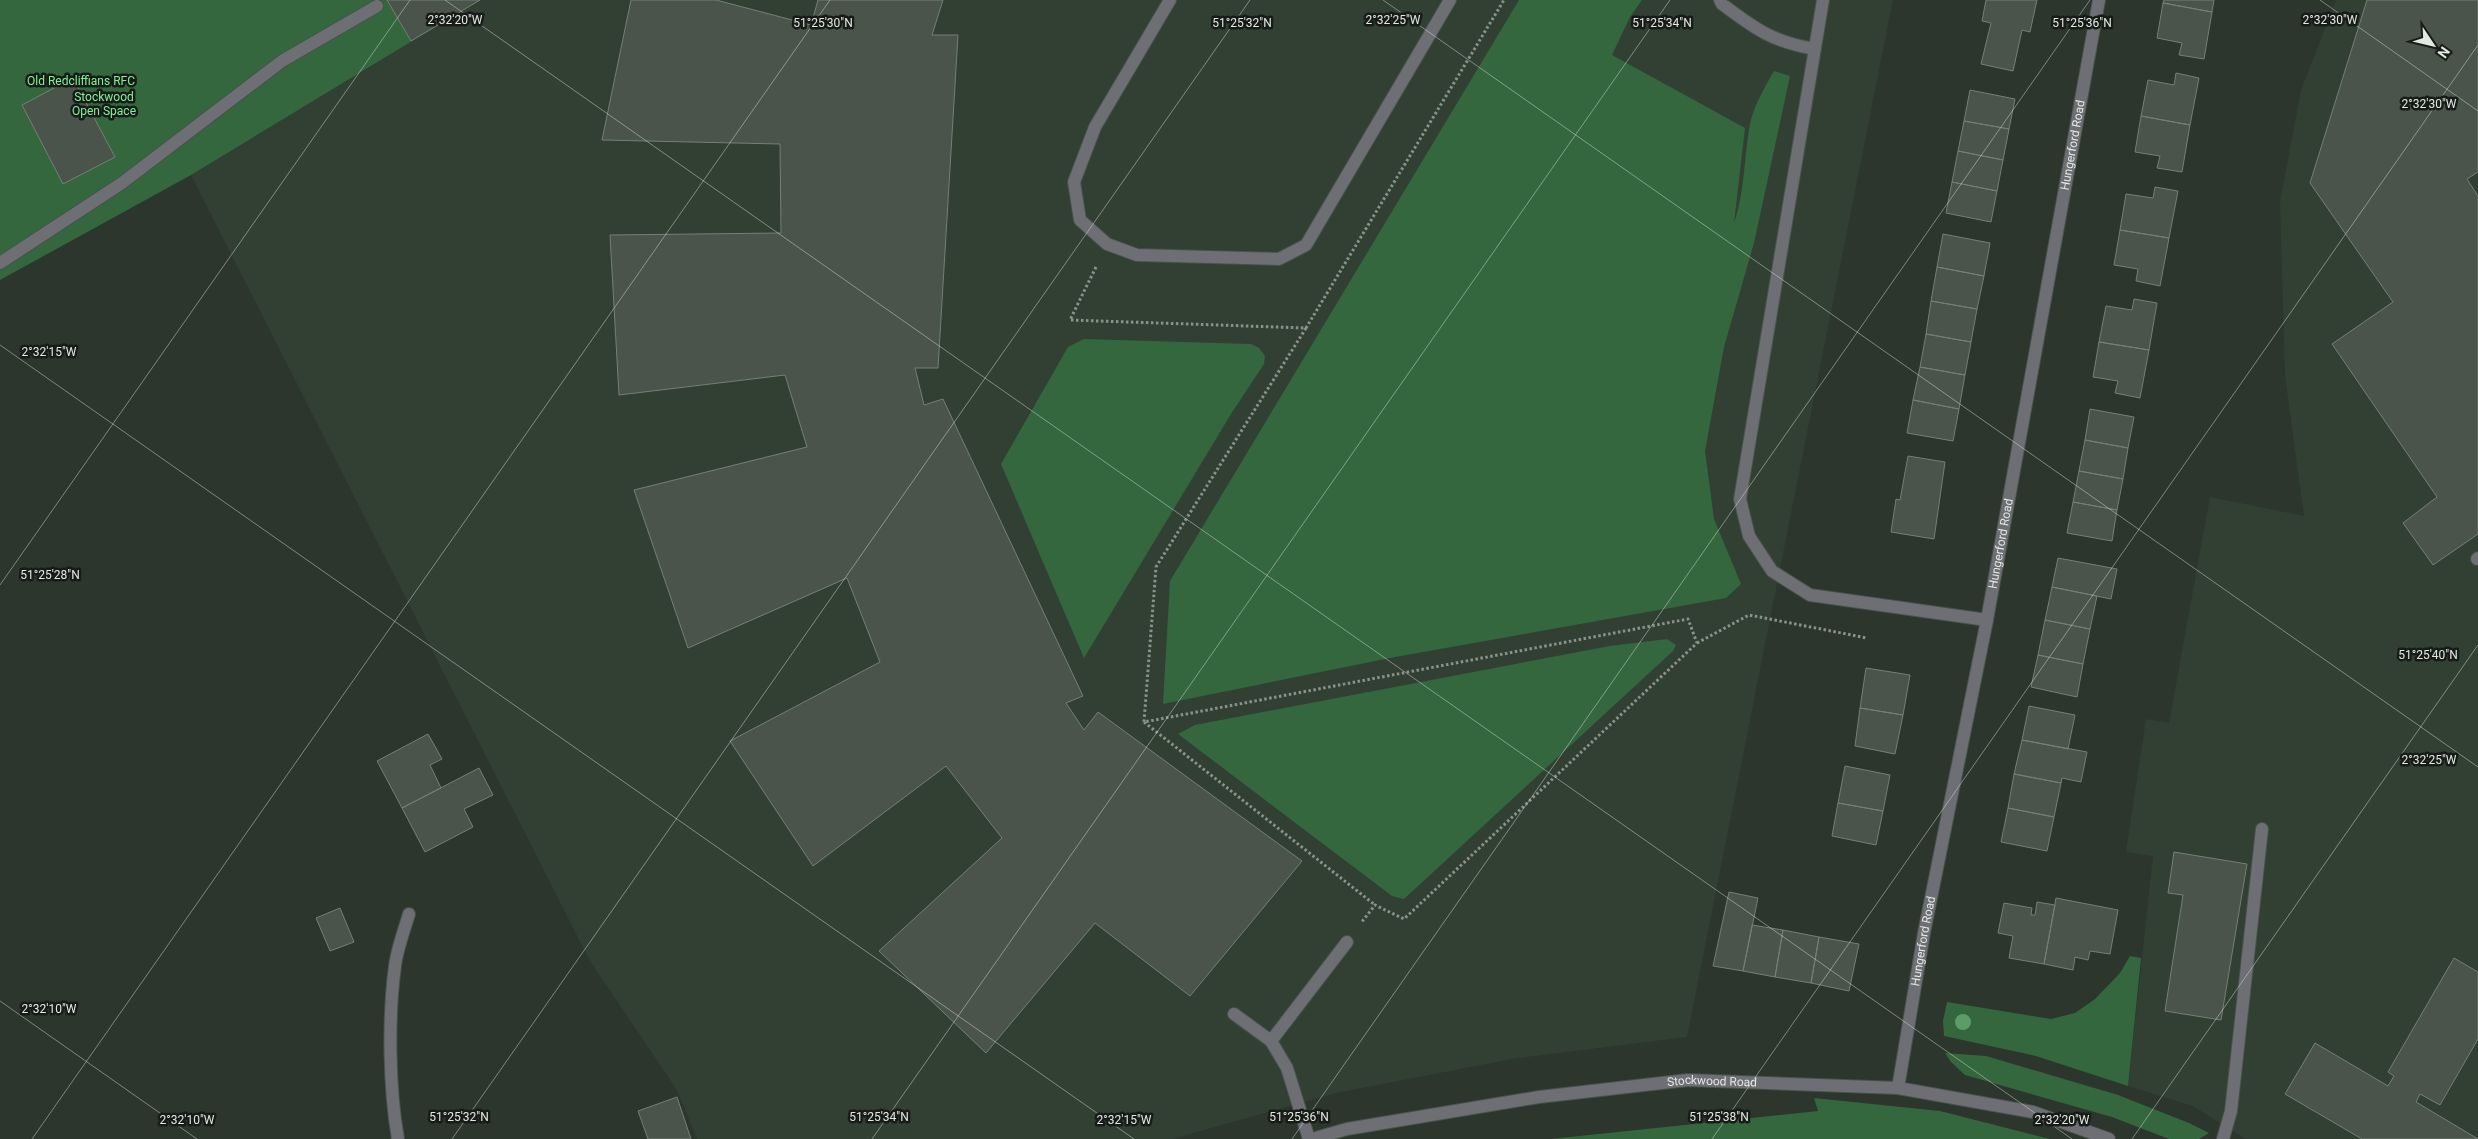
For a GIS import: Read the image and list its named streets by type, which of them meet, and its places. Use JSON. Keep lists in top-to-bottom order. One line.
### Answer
{"streets":{"street":["Hungerford Road","Stockwood Road"]},"crossings":[["Hungerford Road","Stockwood Road"]],"parks":["Old Redcliffians RFC","Stockwood Open Space"],"north":"bottom right","coordinates":["2°32'25\"W","2°32'20\"W","2°32'30\"W","51°25'30\"N","51°25'32\"N","51°25'34\"N","51°25'36\"N","2°32'15\"W","51°25'28\"N","51°25'40\"N","2°32'10\"W","51°25'38\"N"]}
